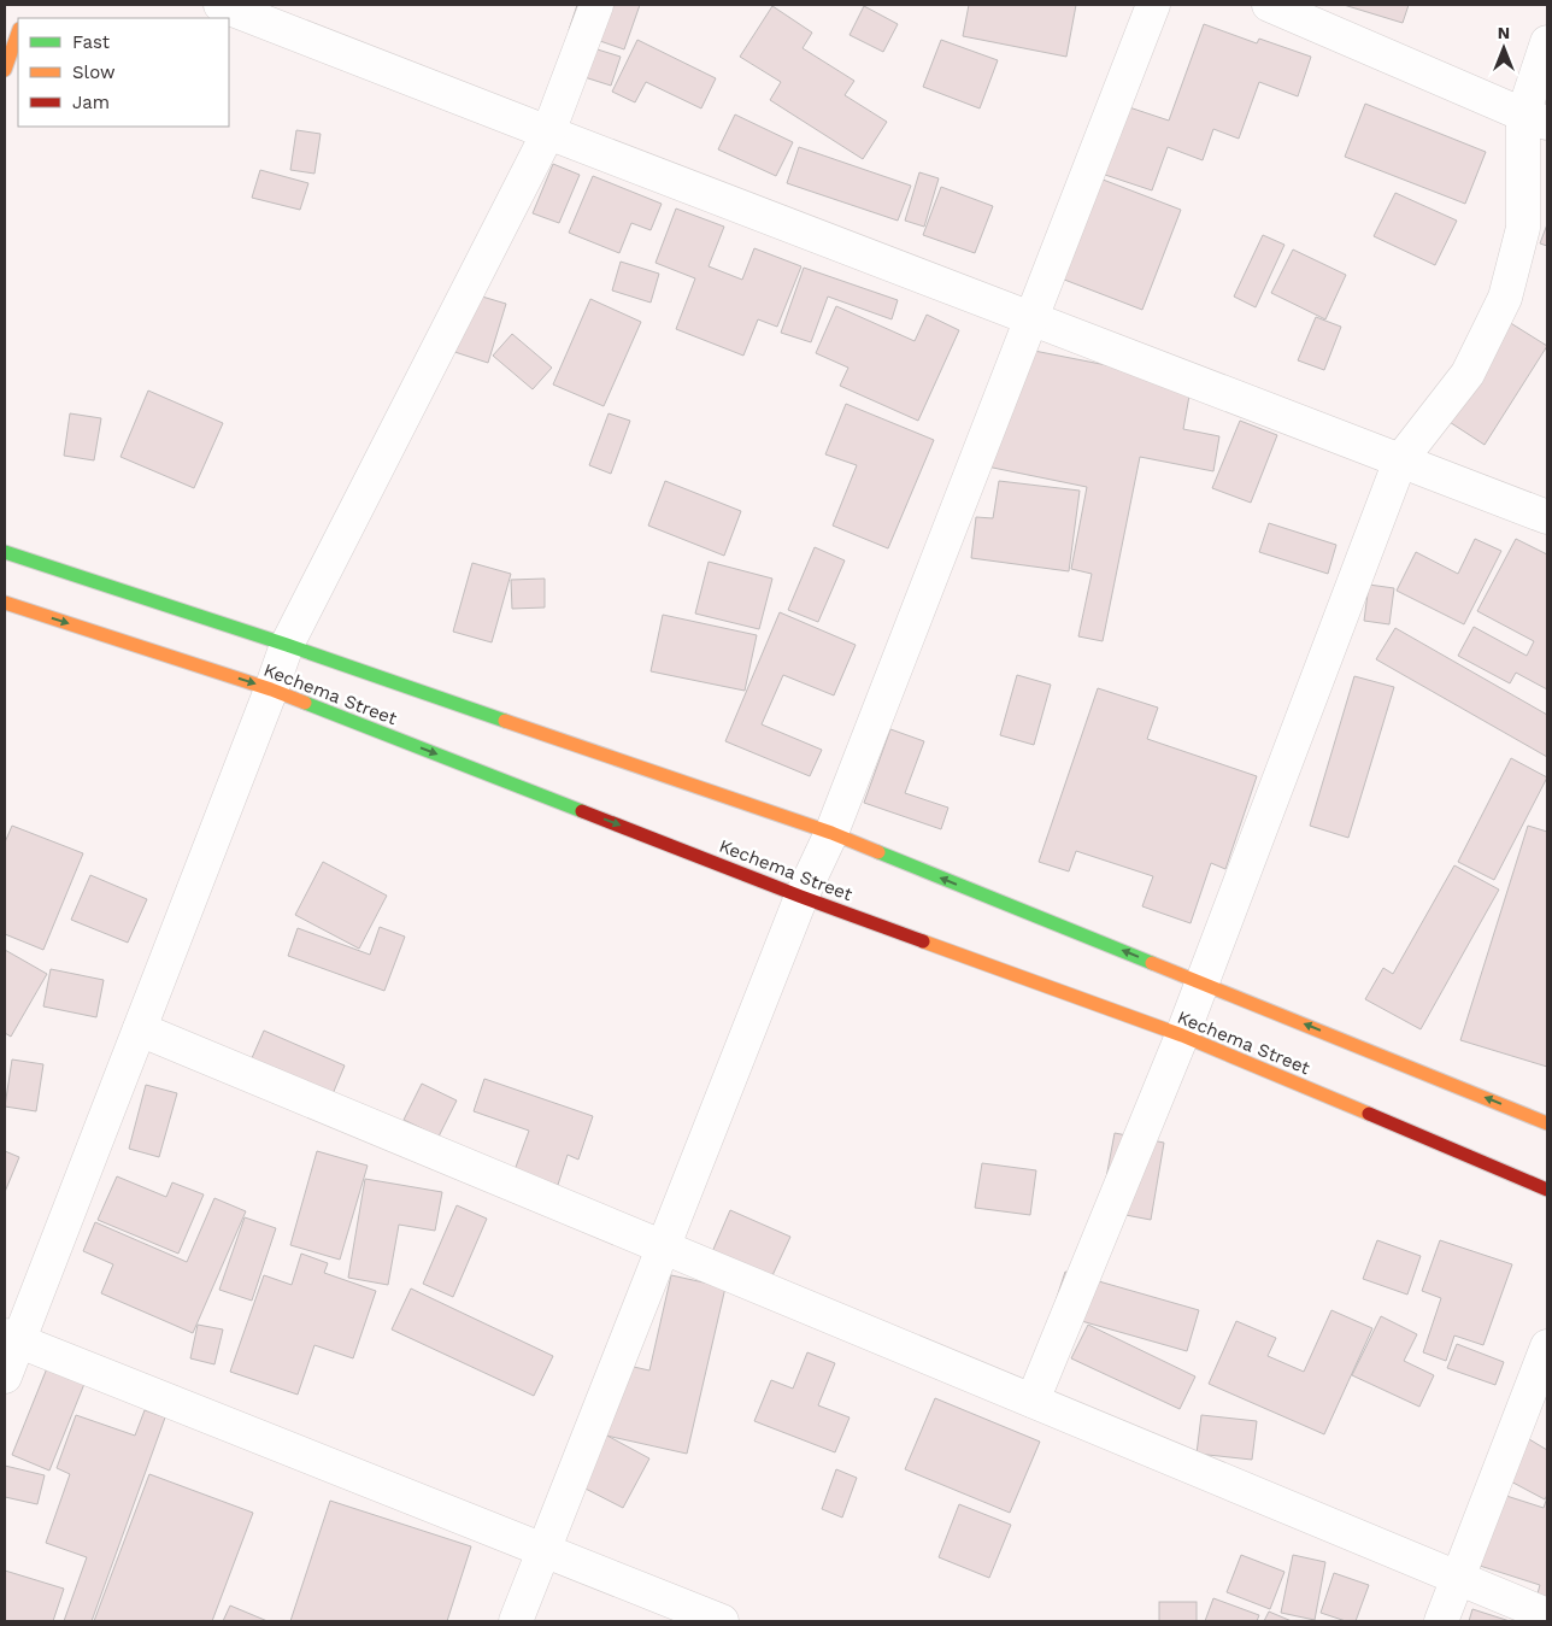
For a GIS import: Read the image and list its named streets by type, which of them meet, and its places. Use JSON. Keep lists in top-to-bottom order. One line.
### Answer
{"streets":{"street":["Kechema Street"]},"legend":["Fast","Slow","Jam"],"north":"top"}
